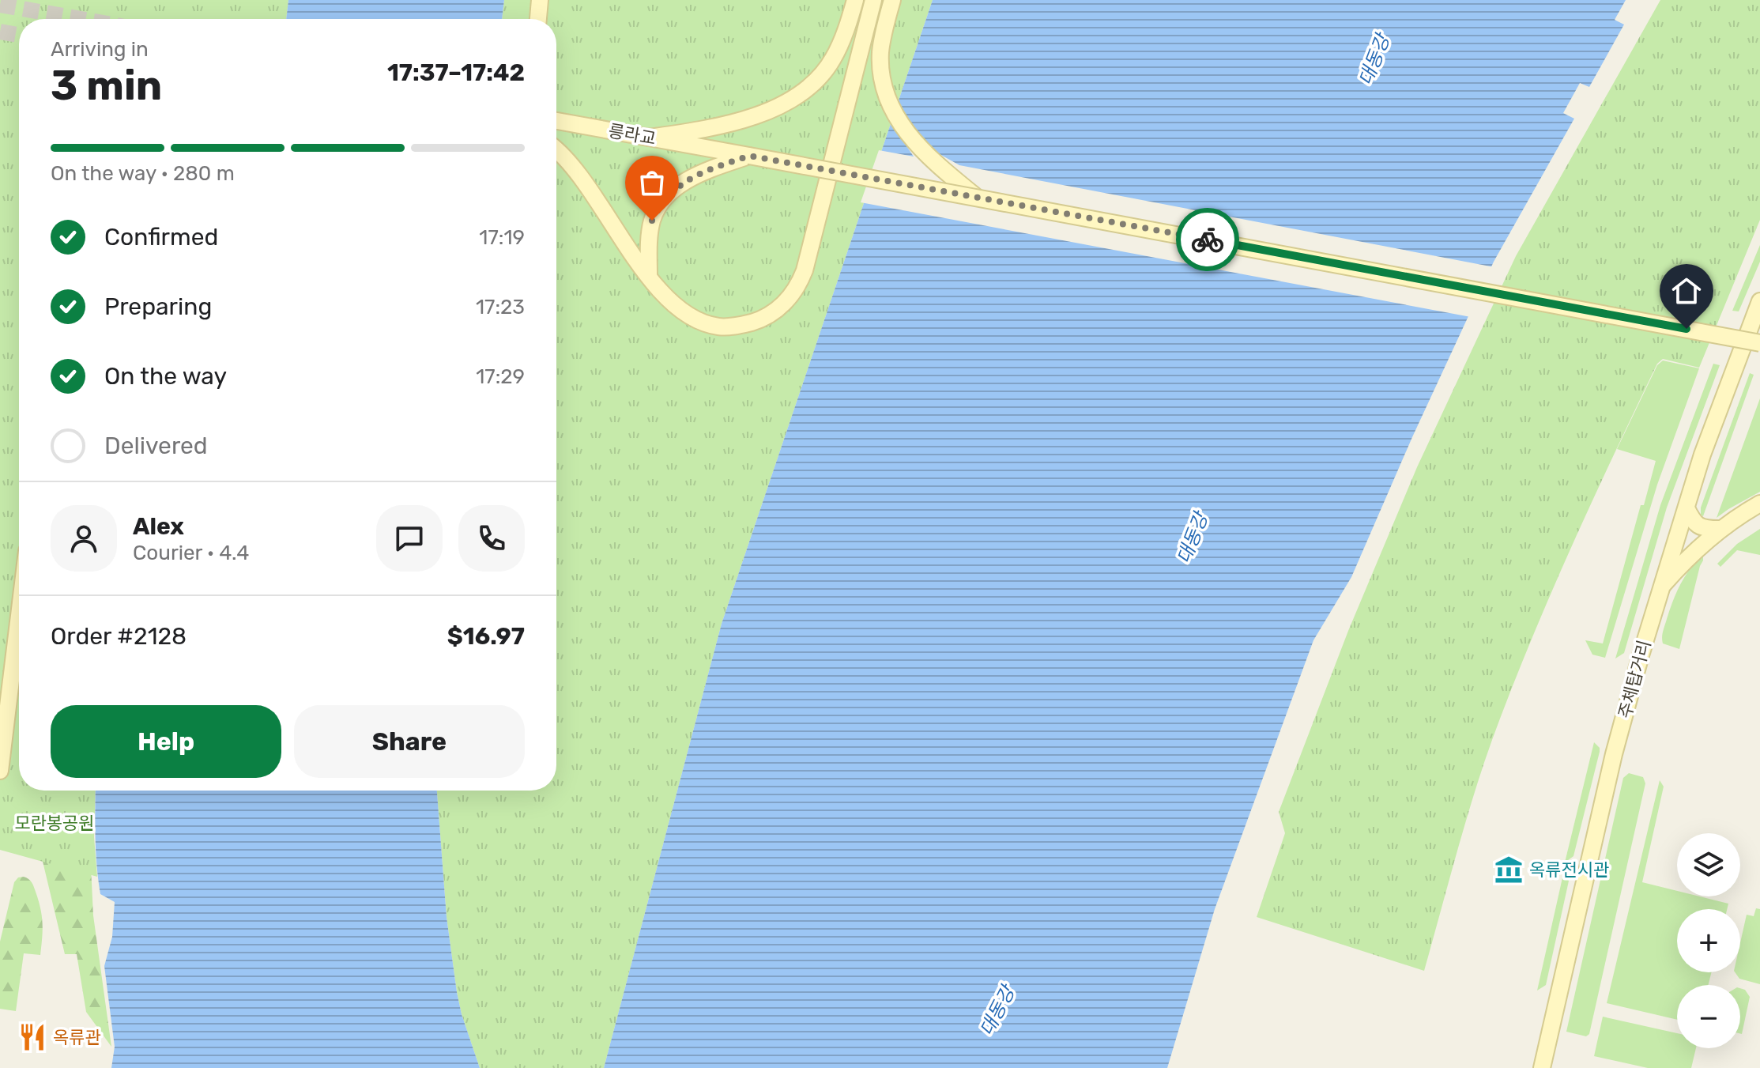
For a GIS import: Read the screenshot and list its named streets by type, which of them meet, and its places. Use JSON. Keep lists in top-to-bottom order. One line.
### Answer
{"streets":{"main road":["릉라교","주체탑거리"]},"water":["대동강"],"parks":["모란봉공원"],"places":{"museum":["옥류전시관"],"restaurant":["옥류관"]},"page":{"heading":["3 min","Arriving in","17:37–17:42"],"panel":["Alex","Courier · 4.4","Order #2128","$16.97"],"bar":"On the way · 280 m","list":[["Confirmed","17:19"],["Preparing","17:23"],["On the way","17:29"],"Delivered"],"buttons":["Help","Share"],"map_buttons":["+","−"]}}
